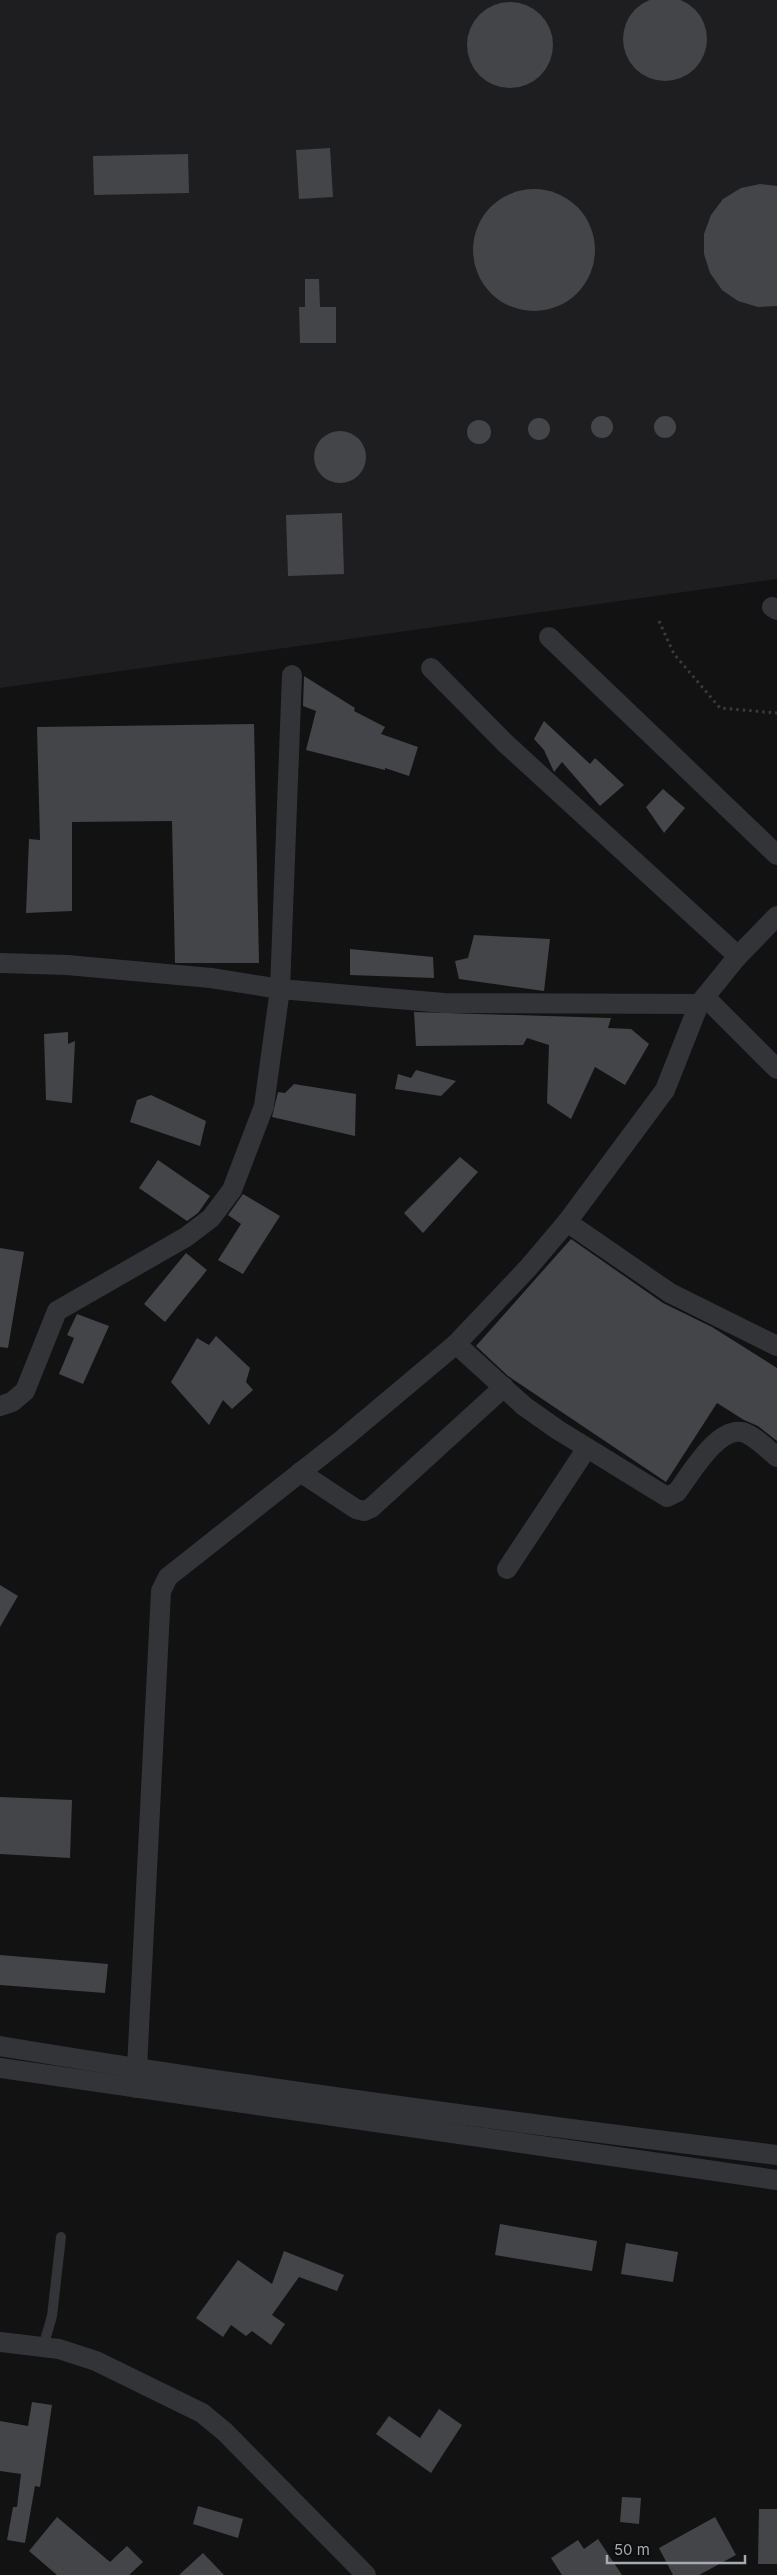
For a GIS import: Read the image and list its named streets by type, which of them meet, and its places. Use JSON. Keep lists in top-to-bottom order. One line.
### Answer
{"scale_bar":"50 m"}
